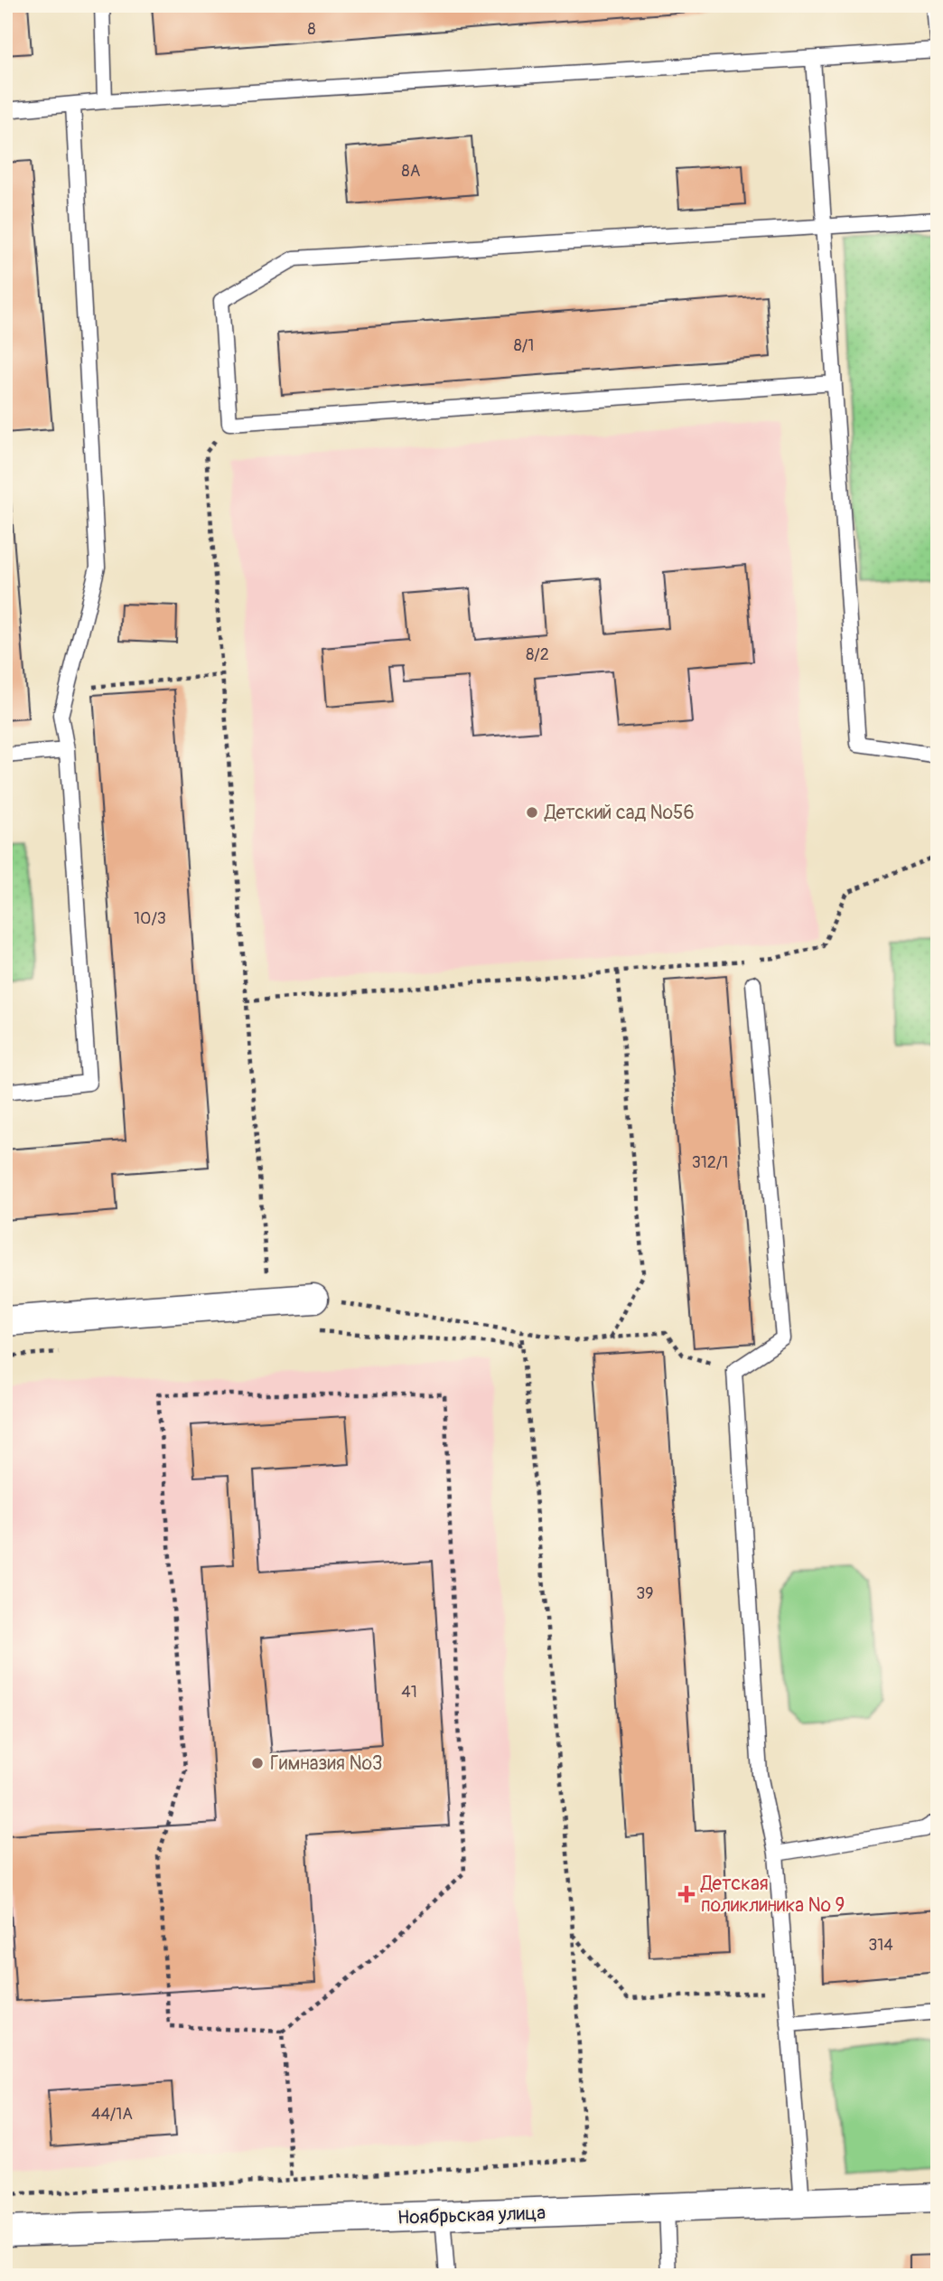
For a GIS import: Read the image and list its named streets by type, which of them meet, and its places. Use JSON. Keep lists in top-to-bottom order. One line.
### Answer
{"streets":{"street":["Ноябрьская улица"]},"places":{"other":["Детский сад №56","Гимназия №3"],"health":["Детская поликлиника № 9"]},"house_numbers":["8","8А","8/1","8/2","10/3","312/1","39","41","314","44/1А"]}
